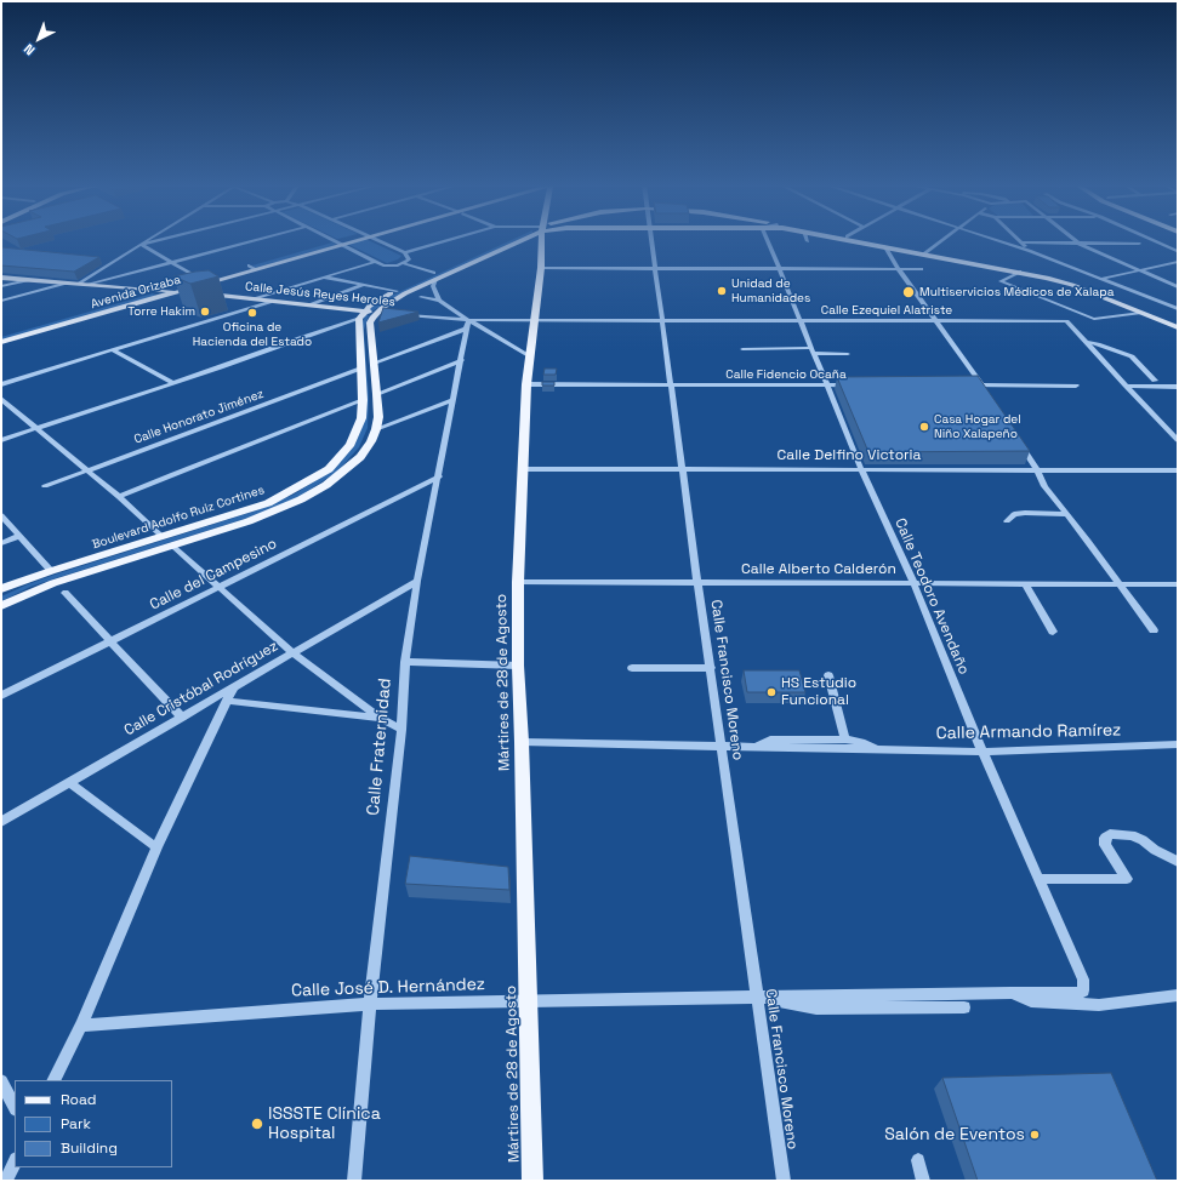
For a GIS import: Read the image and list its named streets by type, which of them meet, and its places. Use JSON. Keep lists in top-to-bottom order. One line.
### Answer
{"streets":{"main road":["Avenida Orizaba","Calle Jesús Reyes Heroles","Boulevard Adolfo Ruiz Cortines","Mártires de 28 de Agosto"],"street":["Calle Ezequiel Alatriste","Calle Fidencio Ocaña","Calle Honorato Jiménez","Calle Delfino Victoria","Calle Alberto Calderón","Calle del Campesino","Calle Teodoro Avendaño","Calle Francisco Moreno","Calle Cristóbal Rodríguez","Calle Armando Ramírez","Calle Fraternidad","Calle José D. Hernández"]},"crossings":[["Avenida Orizaba","Calle Jesús Reyes Heroles"],["Calle Jesús Reyes Heroles","Calle Ezequiel Alatriste"],["Calle Jesús Reyes Heroles","Boulevard Adolfo Ruiz Cortines"],["Calle Jesús Reyes Heroles","Mártires de 28 de Agosto"],["Calle Jesús Reyes Heroles","Calle Fraternidad"],["Calle Ezequiel Alatriste","Calle Teodoro Avendaño"],["Calle Ezequiel Alatriste","Calle Francisco Moreno"],["Calle Ezequiel Alatriste","Mártires de 28 de Agosto"],["Calle Fidencio Ocaña","Calle Teodoro Avendaño"],["Calle Fidencio Ocaña","Calle Francisco Moreno"],["Calle Fidencio Ocaña","Mártires de 28 de Agosto"],["Calle Honorato Jiménez","Boulevard Adolfo Ruiz Cortines"],["Calle Delfino Victoria","Calle Teodoro Avendaño"],["Calle Delfino Victoria","Calle Francisco Moreno"],["Calle Delfino Victoria","Mártires de 28 de Agosto"],["Calle Alberto Calderón","Calle Teodoro Avendaño"],["Calle Alberto Calderón","Calle Francisco Moreno"],["Calle Alberto Calderón","Mártires de 28 de Agosto"],["Calle del Campesino","Calle Fraternidad"],["Calle Teodoro Avendaño","Calle Armando Ramírez"],["Calle Teodoro Avendaño","Calle José D. Hernández"],["Calle Francisco Moreno","Calle Armando Ramírez"],["Calle Francisco Moreno","Calle José D. Hernández"],["Mártires de 28 de Agosto","Calle Armando Ramírez"],["Mártires de 28 de Agosto","Calle José D. Hernández"],["Calle Cristóbal Rodríguez","Calle Fraternidad"],["Calle Fraternidad","Calle José D. Hernández"]],"places":["Unidad de Humanidades","Multiservicios Médicos de Xalapa","Torre Hakim","Oficina de Hacienda del Estado","Casa Hogar del Niño Xalapeño","HS Estudio Funcional","ISSSTE Clínica Hospital","Salón de Eventos"],"legend":["Road","Park","Building"],"north":"bottom left"}
